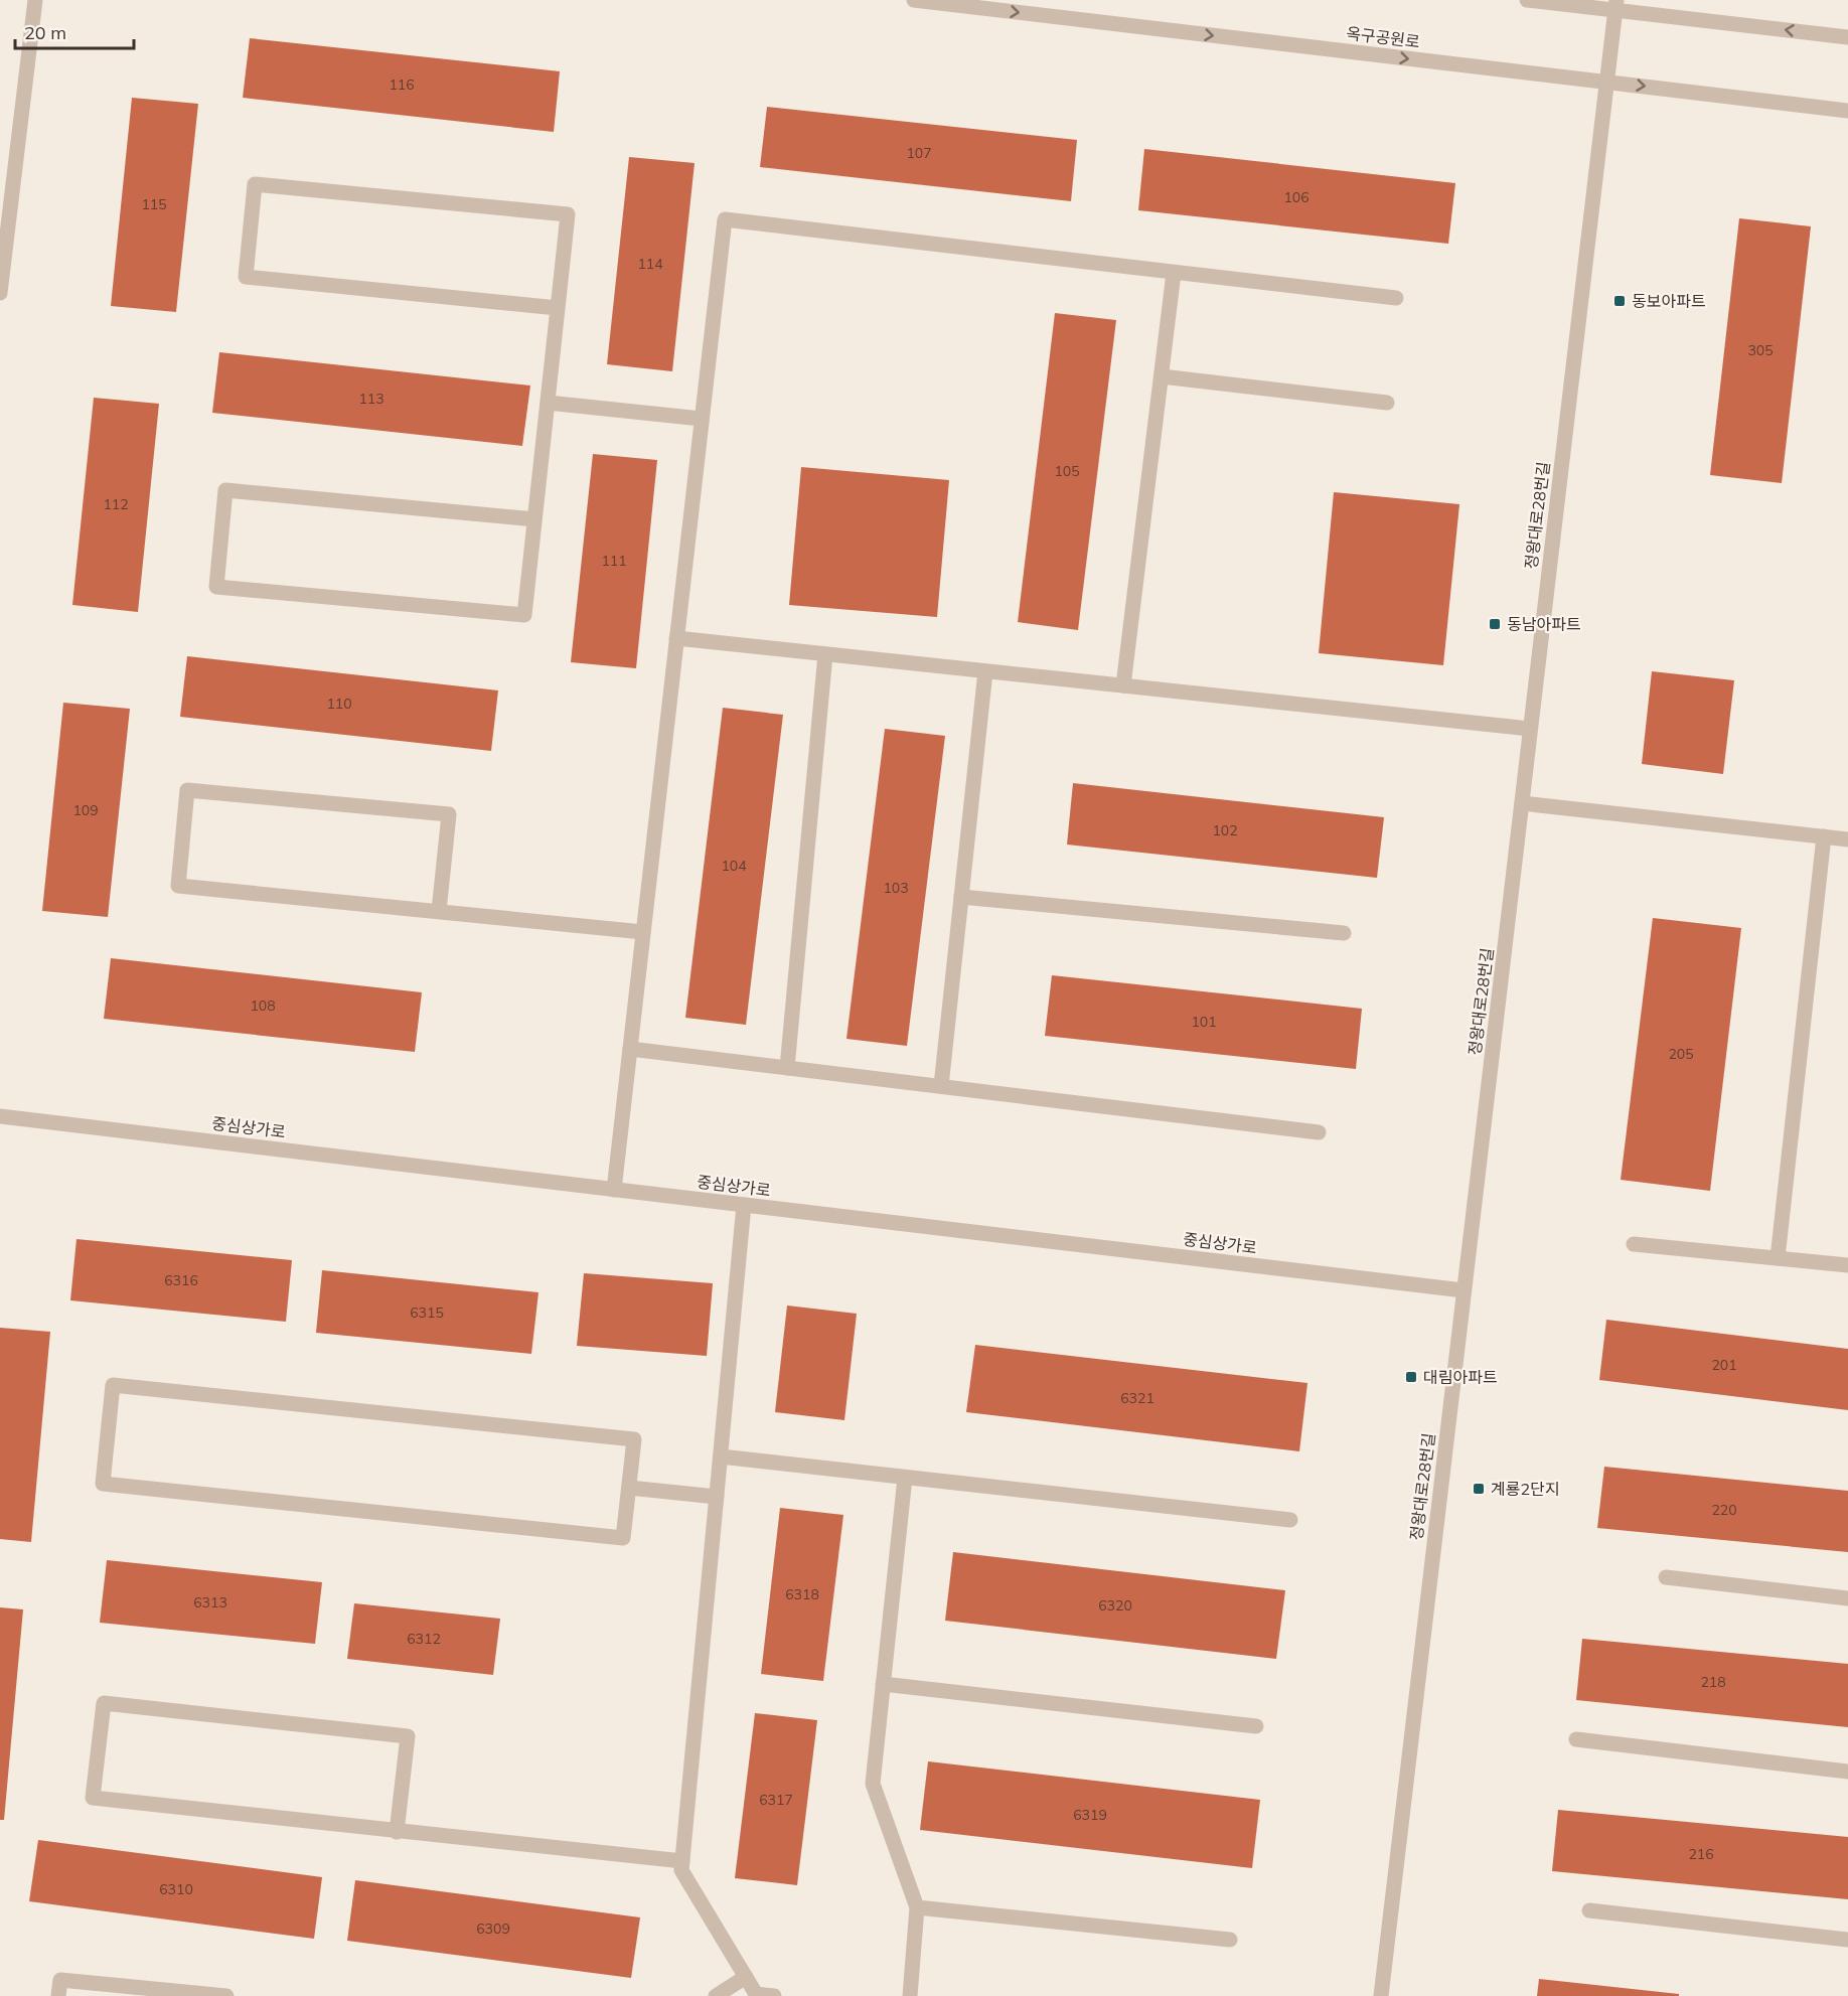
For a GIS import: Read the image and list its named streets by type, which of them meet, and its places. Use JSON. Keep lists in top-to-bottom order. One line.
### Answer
{"streets":{"street":["옥구공원로","정왕대로28번길","중심상가로"]},"crossings":[["옥구공원로","정왕대로28번길"],["정왕대로28번길","중심상가로"]],"places":{"transit":["동보아파트","동남아파트","대림아파트","계룡2단지"]},"house_numbers":["116","107","106","115","114","305","113","105","112","111","110","109","102","104","103","108","101","205","6316","6315","201","6321","220","6318","6313","6320","6312","218","6317","6319","216","6310","6309"],"scale_bar":"20 m"}
